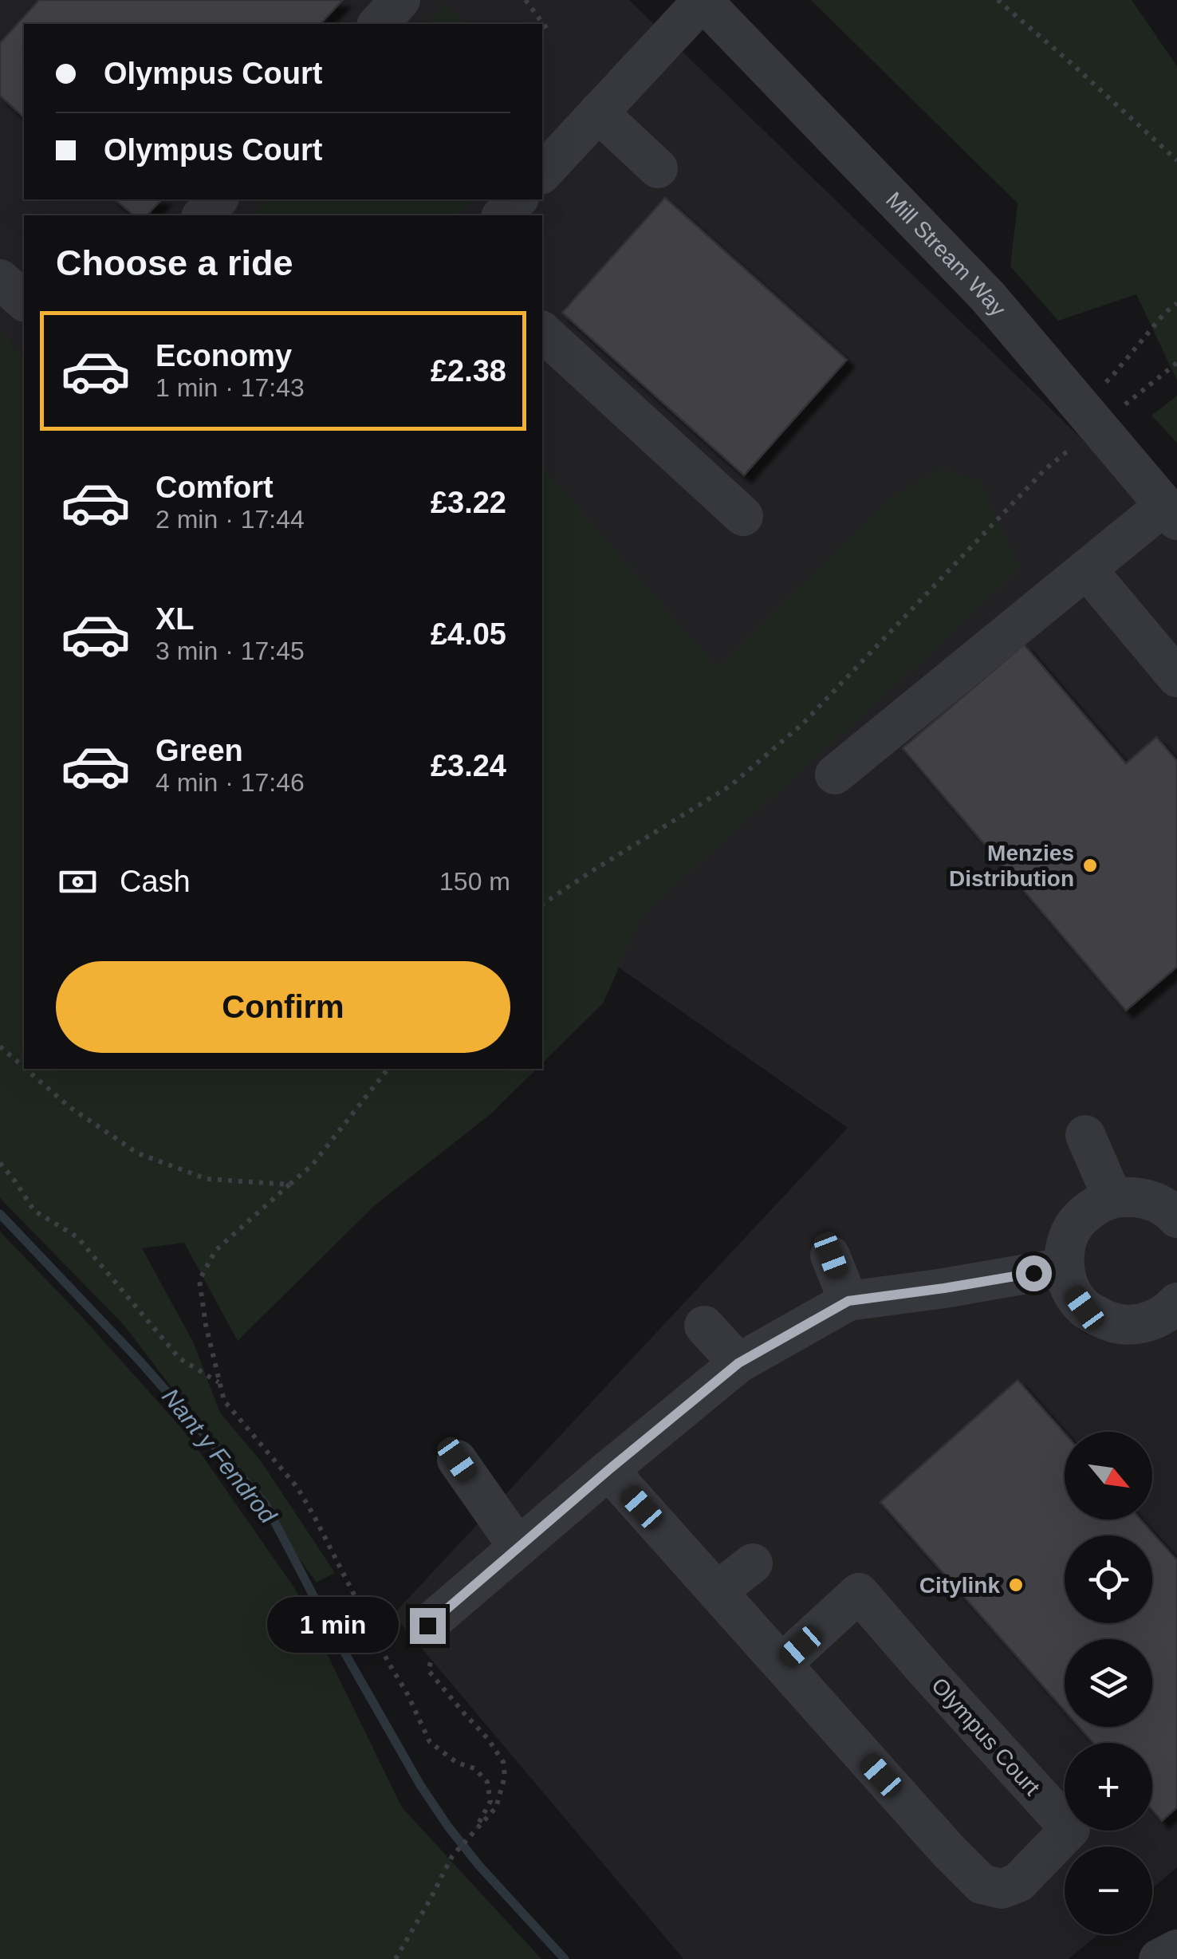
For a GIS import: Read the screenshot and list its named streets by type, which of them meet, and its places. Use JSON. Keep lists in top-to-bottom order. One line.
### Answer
{"streets":{"street":["Mill Stream Way","Olympus Court"]},"water":["Nant y Fendrod"],"places":["Menzies Distribution","Citylink"],"north":"bottom right","page":{"banner":["Olympus Court","Olympus Court"],"heading":"Choose a ride","list":[{"name":"Economy","note":"1 min · 17:43","value":"£2.38"},{"name":"Comfort","note":"2 min · 17:44","value":"£3.22"},{"name":"XL","note":"3 min · 17:45","value":"£4.05"},{"name":"Green","note":"4 min · 17:46","value":"£3.24"}],"pay":["Cash","150 m"],"buttons":"Confirm","map_buttons":["+","−"],"bubble":"1 min"}}
